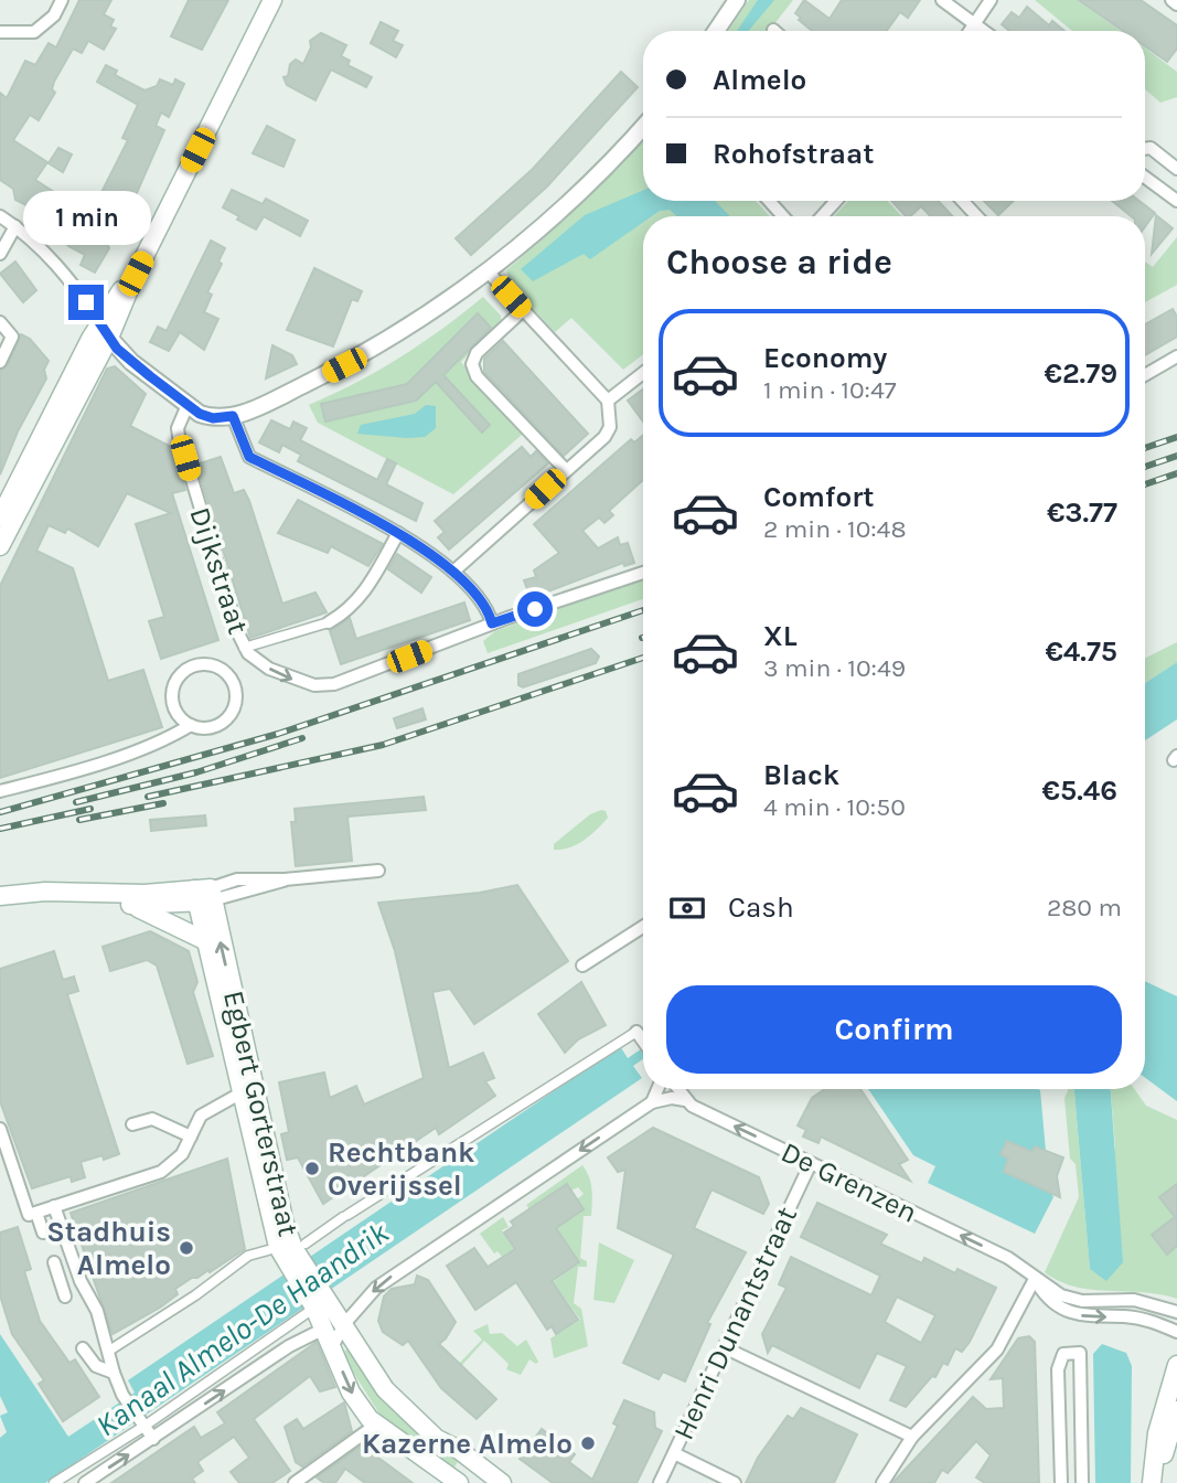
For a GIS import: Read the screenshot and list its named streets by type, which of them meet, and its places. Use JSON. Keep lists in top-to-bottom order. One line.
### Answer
{"streets":{"main road":["Egbert Gorterstraat"],"street":["Dijkstraat","De Grenzen","Henri Dunantstraat"]},"crossings":[["De Grenzen","Henri Dunantstraat"]],"water":["Kanaal Almelo-De Haandrik"],"places":["Rechtbank Overijssel","Stadhuis Almelo","Kazerne Almelo"],"page":{"banner":["Almelo","Rohofstraat"],"bubble":"1 min","heading":"Choose a ride","list":[{"name":"Economy","note":"1 min · 10:47","value":"€2.79"},{"name":"Comfort","note":"2 min · 10:48","value":"€3.77"},{"name":"XL","note":"3 min · 10:49","value":"€4.75"},{"name":"Black","note":"4 min · 10:50","value":"€5.46"}],"pay":["Cash","280 m"],"buttons":"Confirm"}}
